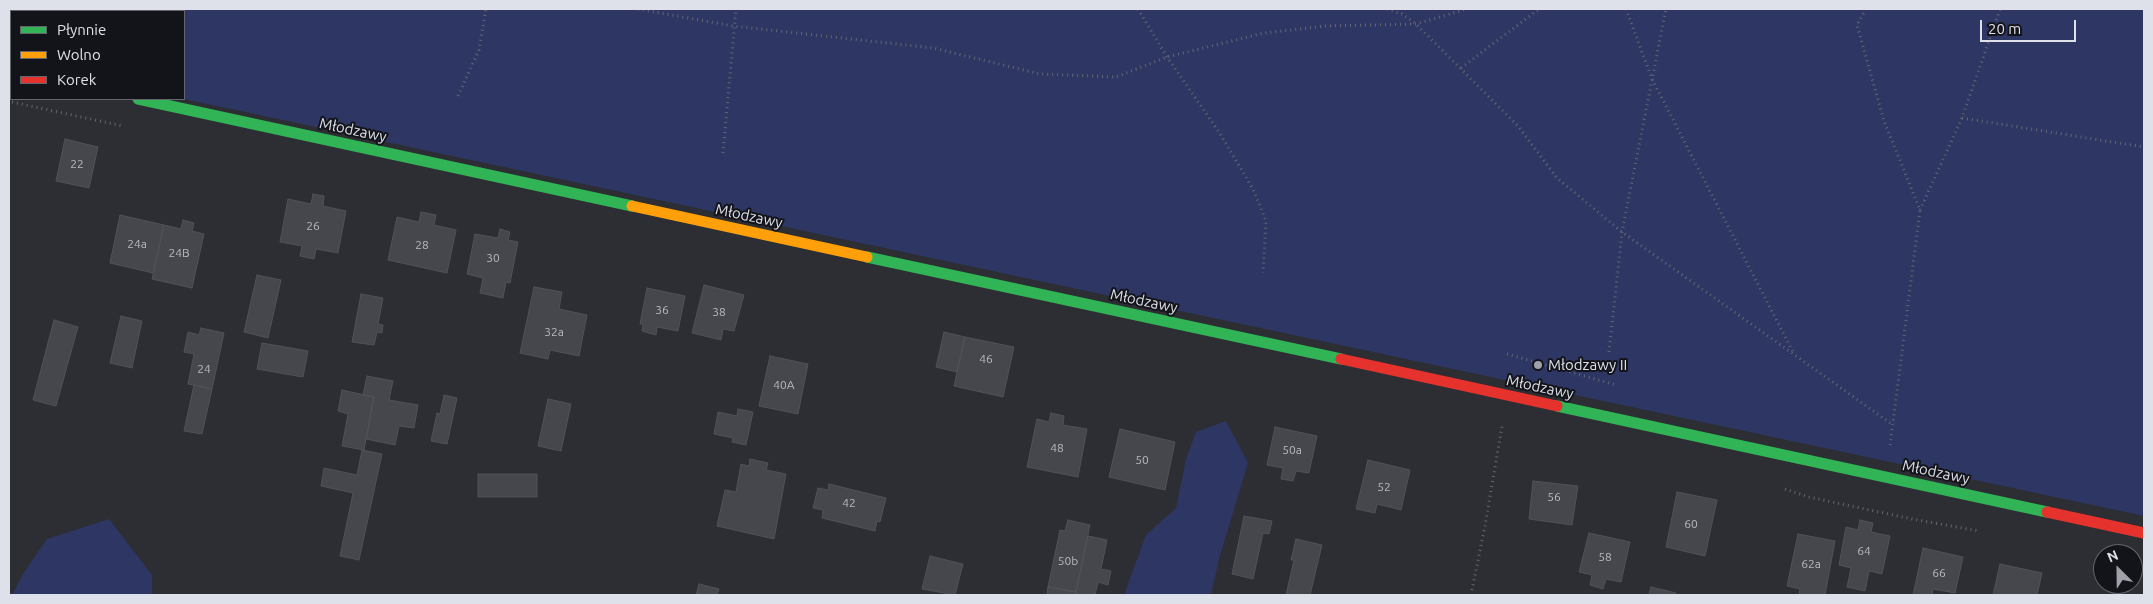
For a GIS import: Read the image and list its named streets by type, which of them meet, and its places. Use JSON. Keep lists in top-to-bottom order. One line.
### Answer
{"streets":{"main road":["Młodzawy"]},"places":["Młodzawy II"],"house_numbers":["22","26","24a","28","24B","30","36","38","32a","46","24","40A","48","50a","50","52","56","42","60","64","58","50b","62a","66"],"legend":["Płynnie","Wolno","Korek"],"scale_bar":"20 m","north":"top left"}
